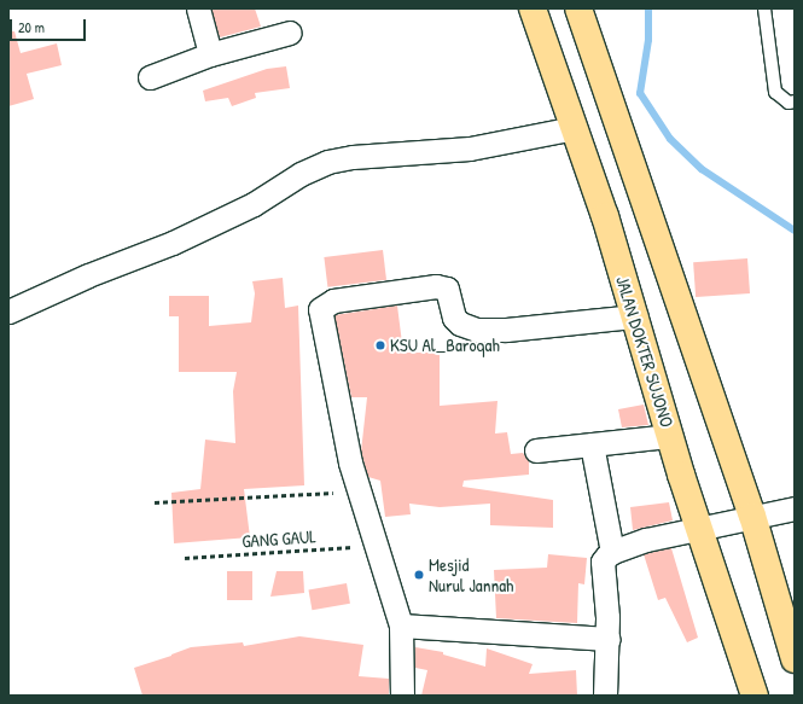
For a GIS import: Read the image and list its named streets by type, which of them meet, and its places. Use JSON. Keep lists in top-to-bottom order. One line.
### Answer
{"streets":{"highway":["JALAN DOKTER SUJONO"],"path":["GANG GAUL"]},"places":["KSU Al_Baroqah","Mesjid Nurul Jannah"],"scale_bar":"20 m"}
